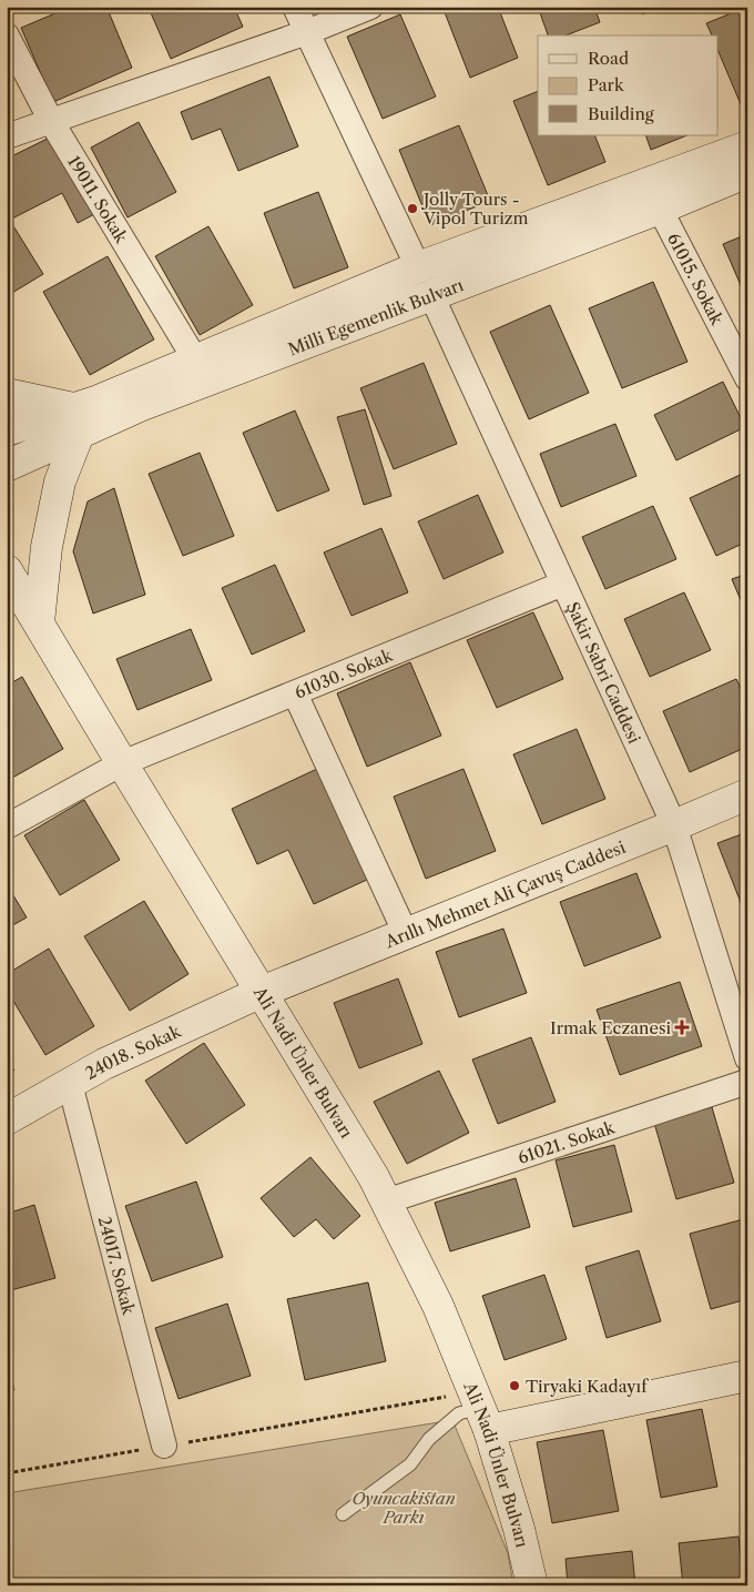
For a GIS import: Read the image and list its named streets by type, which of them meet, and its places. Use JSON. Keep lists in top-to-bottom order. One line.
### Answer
{"streets":{"street":["19011. Sokak","61015. Sokak","Milli Egemenlik Bulvarı","Şakir Sabri Caddesi","61030. Sokak","Arıllı Mehmet Ali Çavuş Caddesi","24018. Sokak","Ali Nadi Ünler Bulvarı","61021. Sokak","24017. Sokak"]},"crossings":[["19011. Sokak","Milli Egemenlik Bulvarı"],["61015. Sokak","Milli Egemenlik Bulvarı"],["Milli Egemenlik Bulvarı","Şakir Sabri Caddesi"],["Şakir Sabri Caddesi","61030. Sokak"],["Şakir Sabri Caddesi","Arıllı Mehmet Ali Çavuş Caddesi"],["61030. Sokak","Ali Nadi Ünler Bulvarı"],["Arıllı Mehmet Ali Çavuş Caddesi","24018. Sokak"],["Arıllı Mehmet Ali Çavuş Caddesi","Ali Nadi Ünler Bulvarı"],["24018. Sokak","Ali Nadi Ünler Bulvarı"],["24018. Sokak","24017. Sokak"],["Ali Nadi Ünler Bulvarı","61021. Sokak"]],"parks":["Oyuncakistan Parkı"],"places":{"other":["Jolly Tours - Vipol Turizm","Tiryaki Kadayıf"],"health":["Irmak Eczanesi"]},"legend":["Road","Park","Building"]}
